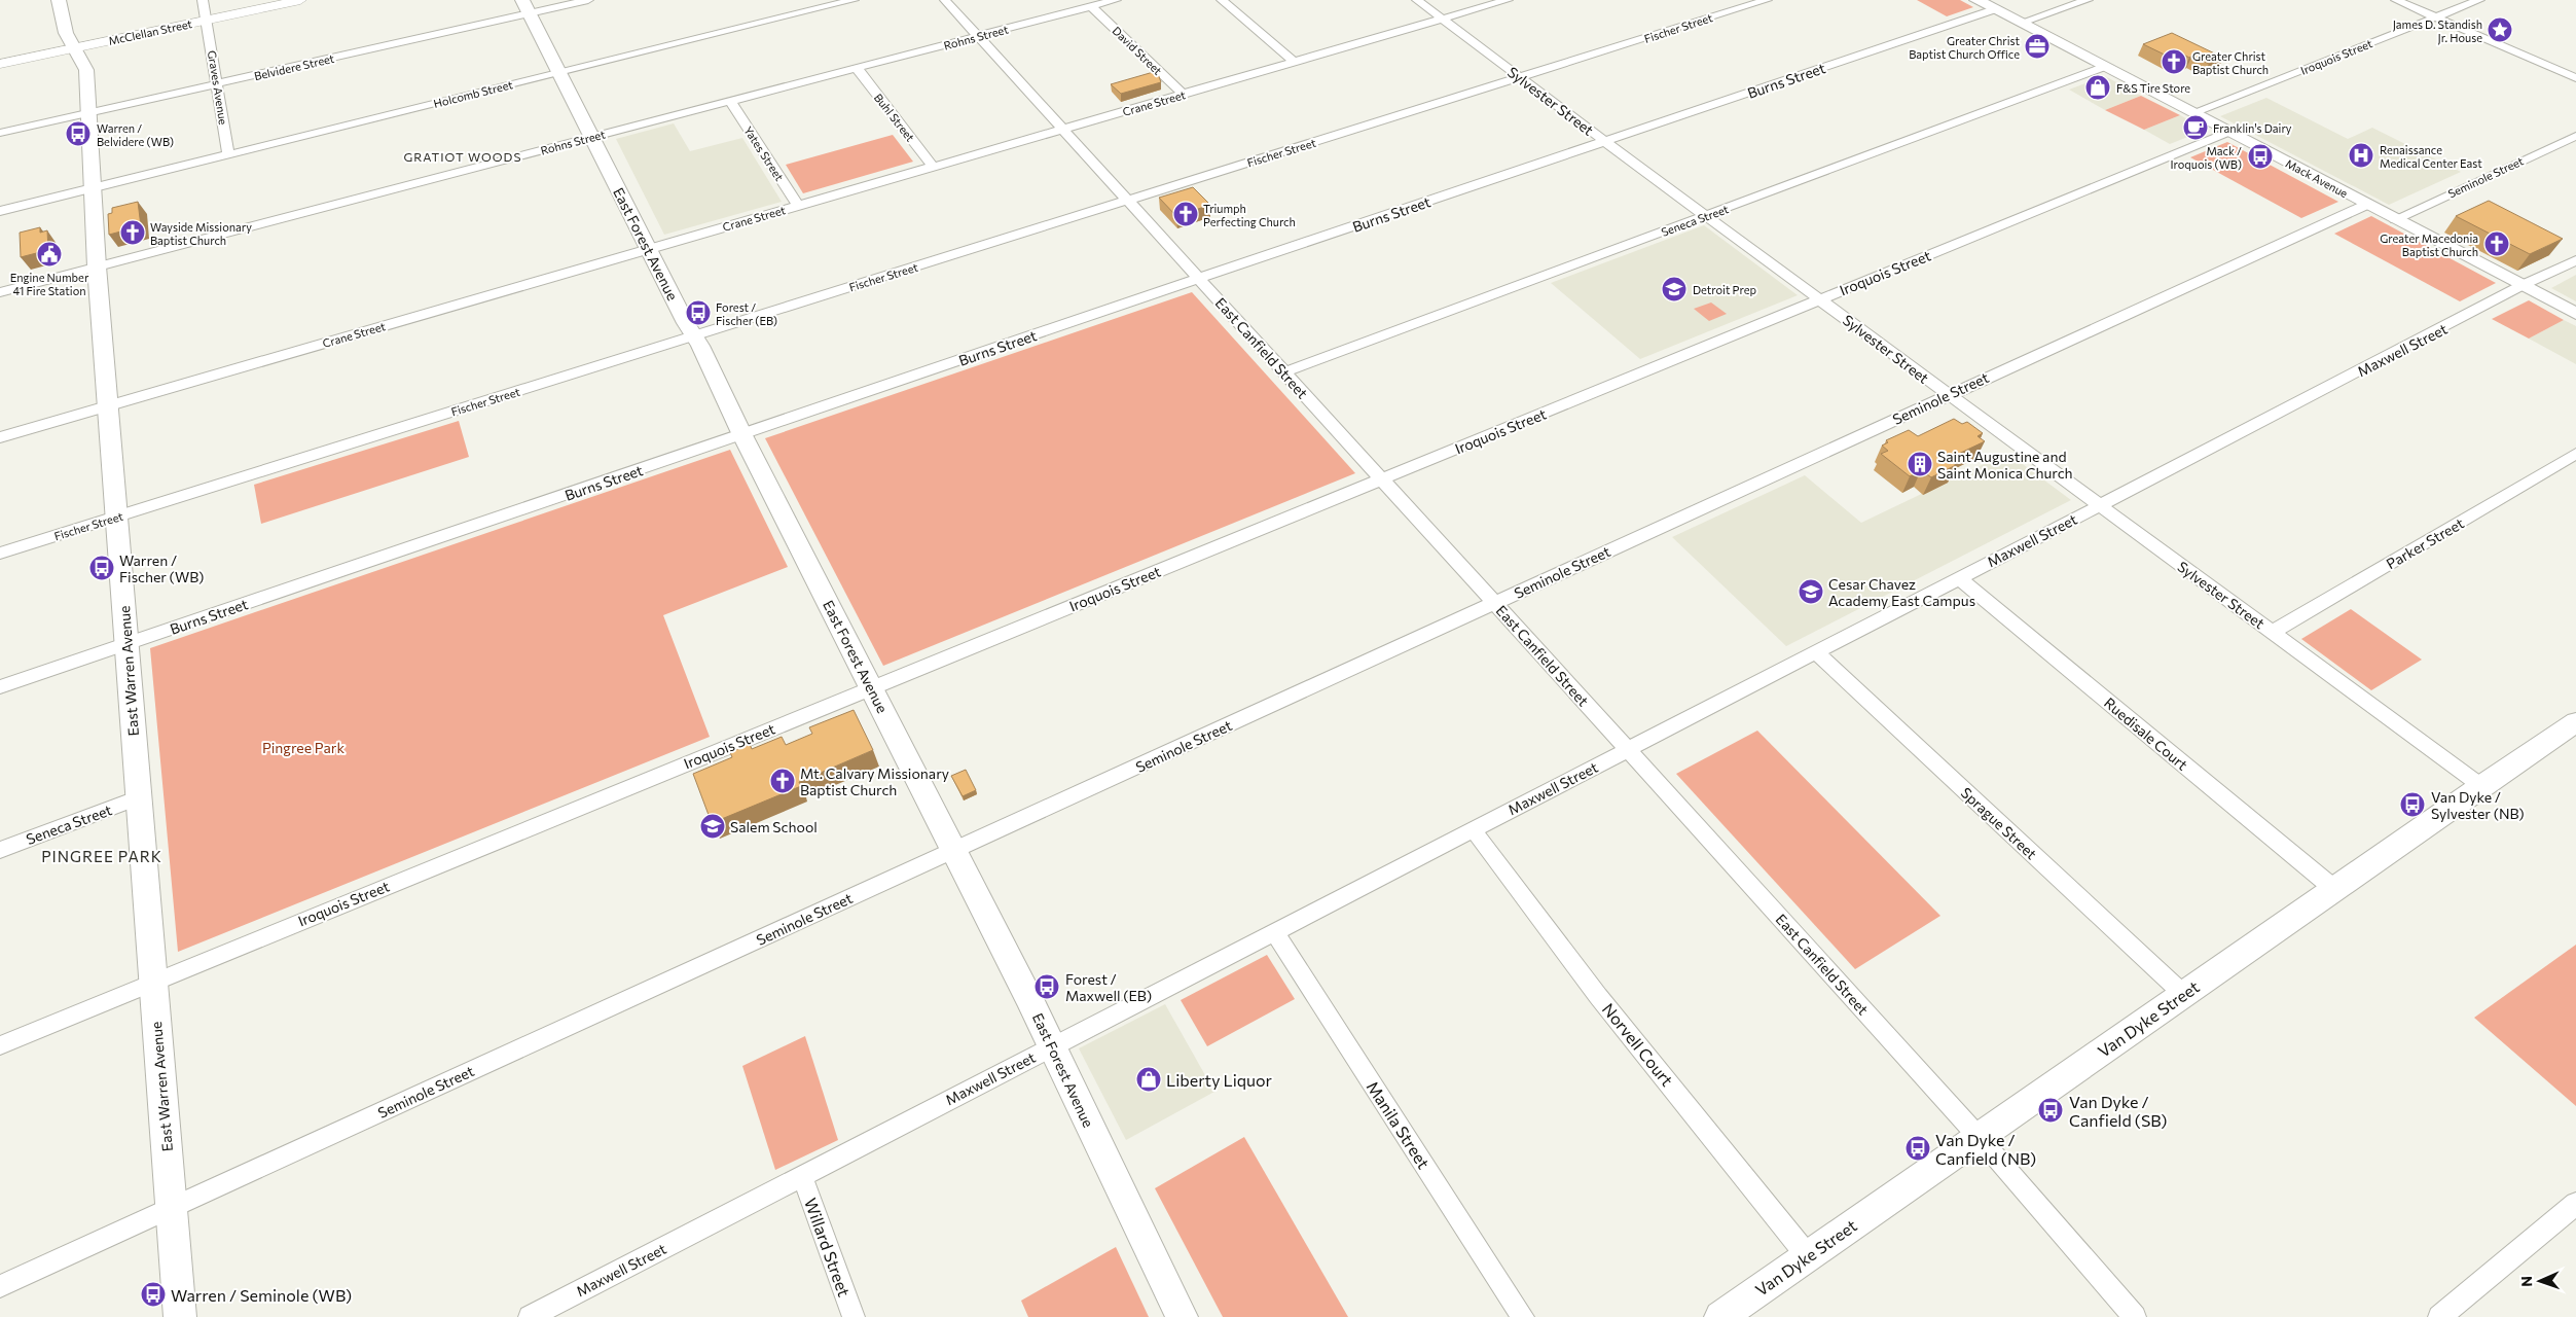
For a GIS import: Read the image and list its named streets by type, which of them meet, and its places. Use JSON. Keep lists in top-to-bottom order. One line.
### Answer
{"streets":{"main road":["Mack Avenue","East Forest Avenue","East Warren Avenue","Van Dyke Street"],"street":["Fischer Street","McClellan Street","Rohns Street","David Street","Iroquois Street","Belvidere Street","Burns Street","Graves Avenue","Holcomb Street","Sylvester Street","Crane Street","Buhl Street","Yates Street","Seminole Street","Seneca Street","East Canfield Street","Maxwell Street","Parker Street","Ruedisale Court","Sprague Street","Norvell Court","Manila Street","Willard Street"]},"crossings":[["Fischer Street","Sylvester Street"],["Fischer Street","East Forest Avenue"],["Fischer Street","East Canfield Street"],["Fischer Street","East Warren Avenue"],["McClellan Street","Graves Avenue"],["McClellan Street","East Warren Avenue"],["Rohns Street","David Street"],["Rohns Street","Buhl Street"],["Rohns Street","Yates Street"],["Rohns Street","East Forest Avenue"],["Rohns Street","East Canfield Street"],["Rohns Street","East Warren Avenue"],["David Street","Crane Street"],["Iroquois Street","Sylvester Street"],["Iroquois Street","Mack Avenue"],["Iroquois Street","East Forest Avenue"],["Iroquois Street","East Canfield Street"],["Iroquois Street","East Warren Avenue"],["Belvidere Street","Graves Avenue"],["Belvidere Street","East Forest Avenue"],["Belvidere Street","East Warren Avenue"],["Burns Street","Sylvester Street"],["Burns Street","Mack Avenue"],["Burns Street","East Forest Avenue"],["Burns Street","East Canfield Street"],["Burns Street","East Warren Avenue"],["Graves Avenue","Holcomb Street"],["Holcomb Street","East Forest Avenue"],["Holcomb Street","East Warren Avenue"],["Sylvester Street","Crane Street"],["Sylvester Street","Seminole Street"],["Sylvester Street","Seneca Street"],["Sylvester Street","Maxwell Street"],["Sylvester Street","Parker Street"],["Sylvester Street","Van Dyke Street"],["Crane Street","Buhl Street"],["Crane Street","Yates Street"],["Crane Street","East Forest Avenue"],["Crane Street","East Canfield Street"],["Crane Street","East Warren Avenue"],["Seminole Street","Mack Avenue"],["Seminole Street","East Forest Avenue"],["Seminole Street","East Canfield Street"],["Seminole Street","East Warren Avenue"],["Mack Avenue","Seneca Street"],["Mack Avenue","Maxwell Street"],["Seneca Street","East Canfield Street"],["Seneca Street","East Warren Avenue"],["East Forest Avenue","Maxwell Street"],["East Canfield Street","Maxwell Street"],["East Canfield Street","Van Dyke Street"],["Maxwell Street","Ruedisale Court"],["Maxwell Street","Sprague Street"],["Maxwell Street","Norvell Court"],["Maxwell Street","Manila Street"],["Maxwell Street","Willard Street"],["Ruedisale Court","Van Dyke Street"],["Sprague Street","Van Dyke Street"],["Van Dyke Street","Norvell Court"]],"districts":["GRATIOT WOODS","PINGREE PARK"],"parks":["Pingree Park"],"places":{"place":["James D. Standish Jr. House"],"office":["Greater Christ Baptist Church Office"],"church":["Greater Christ Baptist Church","Triumph Perfecting Church","Wayside Missionary Baptist Church","Greater Macedonia Baptist Church","Mt. Calvary Missionary Baptist Church"],"shop":["F&S Tire Store","Liberty Liquor"],"cafe":["Franklin's Dairy"],"bus stop":["Warren / Belvidere (WB)","Mack / Iroquois (WB)","Forest / Fischer (EB)","Warren / Fischer (WB)","Van Dyke / Sylvester (NB)","Forest / Maxwell (EB)","Van Dyke / Canfield (SB)","Van Dyke / Canfield (NB)","Warren / Seminole (WB)"],"hospital":["Renaissance Medical Center East"],"public building":["Engine Number 41 Fire Station"],"school or university":["Detroit Prep","Cesar Chavez Academy East Campus","Salem School"],"building":["Saint Augustine and Saint Monica Church"]},"north":"left"}
